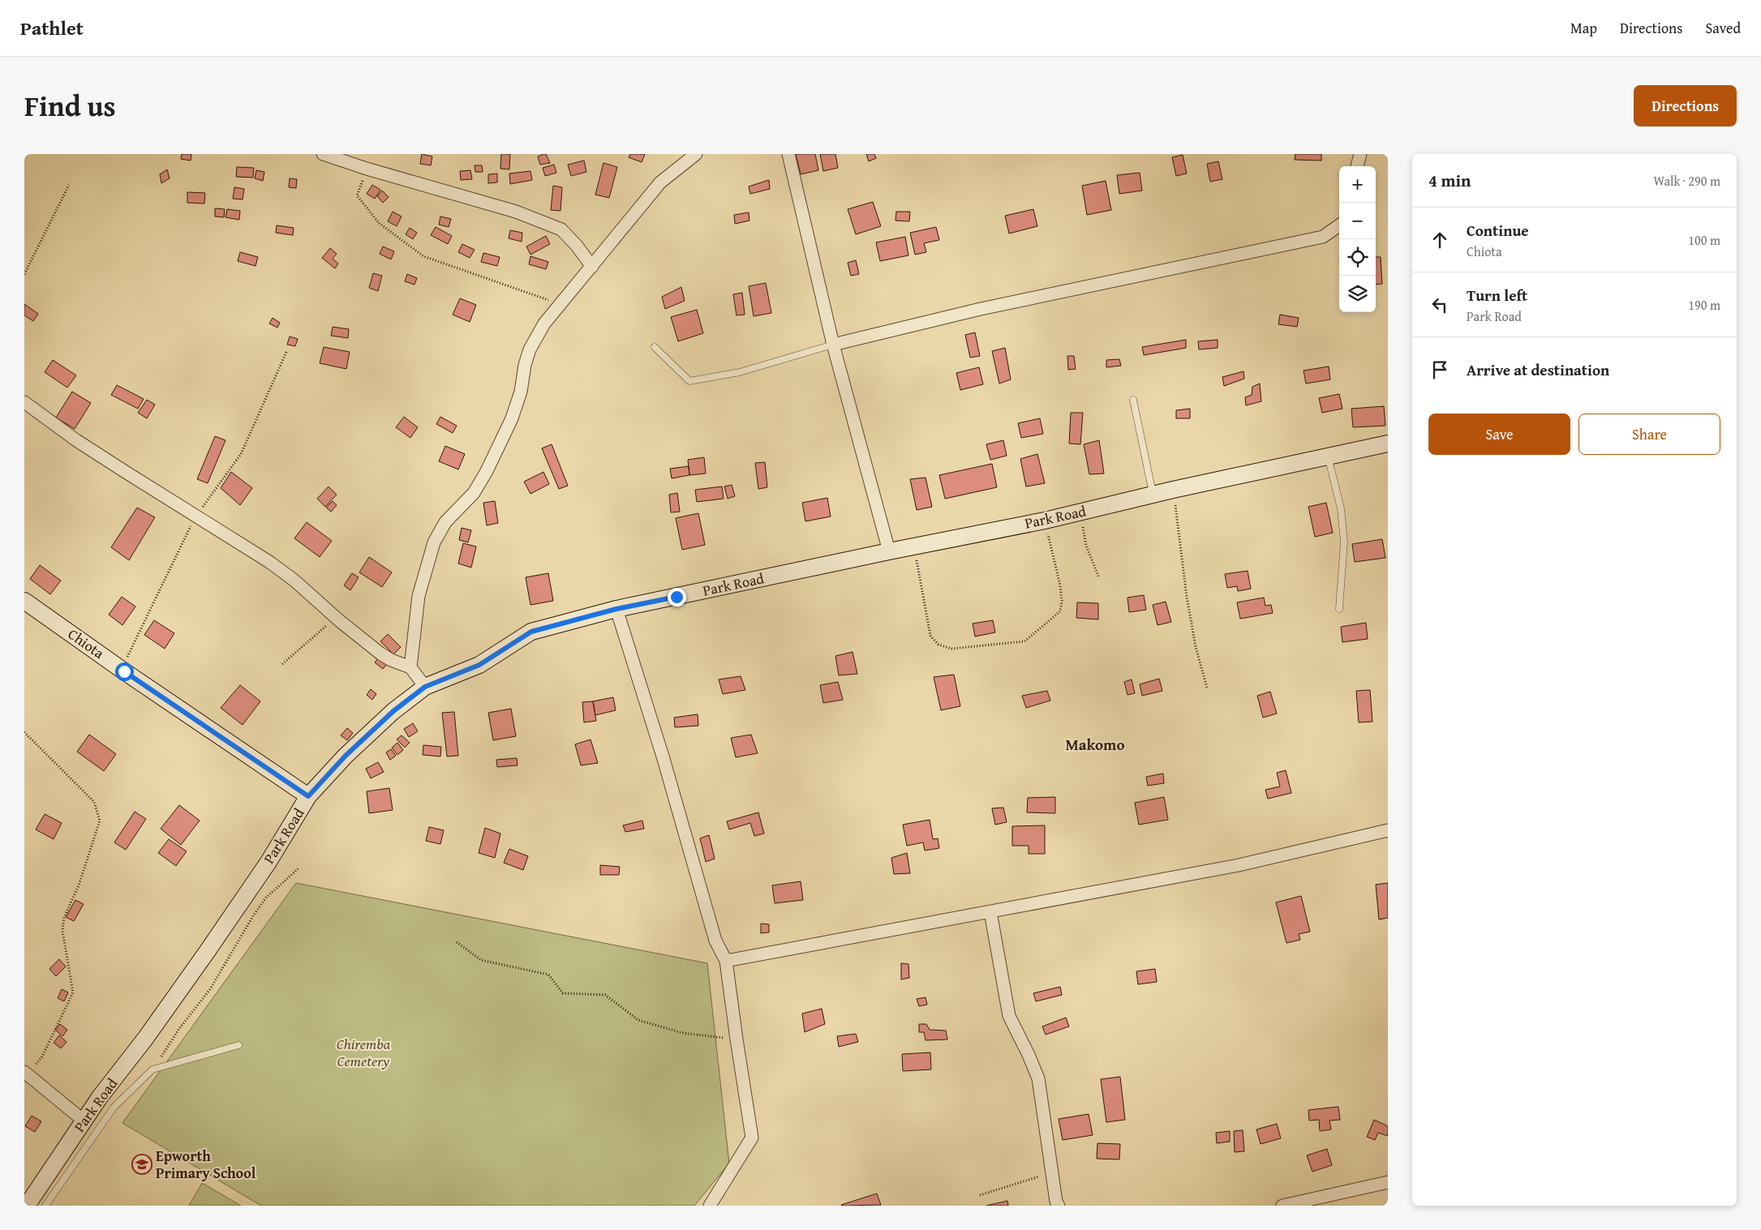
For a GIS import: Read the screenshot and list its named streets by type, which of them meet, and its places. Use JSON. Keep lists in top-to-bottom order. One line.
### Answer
{"streets":{"street":["Park Road","Chiota"]},"crossings":[["Park Road","Chiota"]],"districts":["Makomo"],"parks":["Chiremba Cemetery"],"places":{"school or university":["Epworth Primary School"]},"page":{"header":"Pathlet","nav":["Map","Directions","Saved"],"title":"Find us","buttons":["Directions",["Save","Share"]],"heading":["4 min","Walk · 290 m"],"map_buttons":["+","−"],"list":[["Continue","Chiota","100 m"],["Turn left","Park Road","190 m"],"Arrive at destination"]}}
